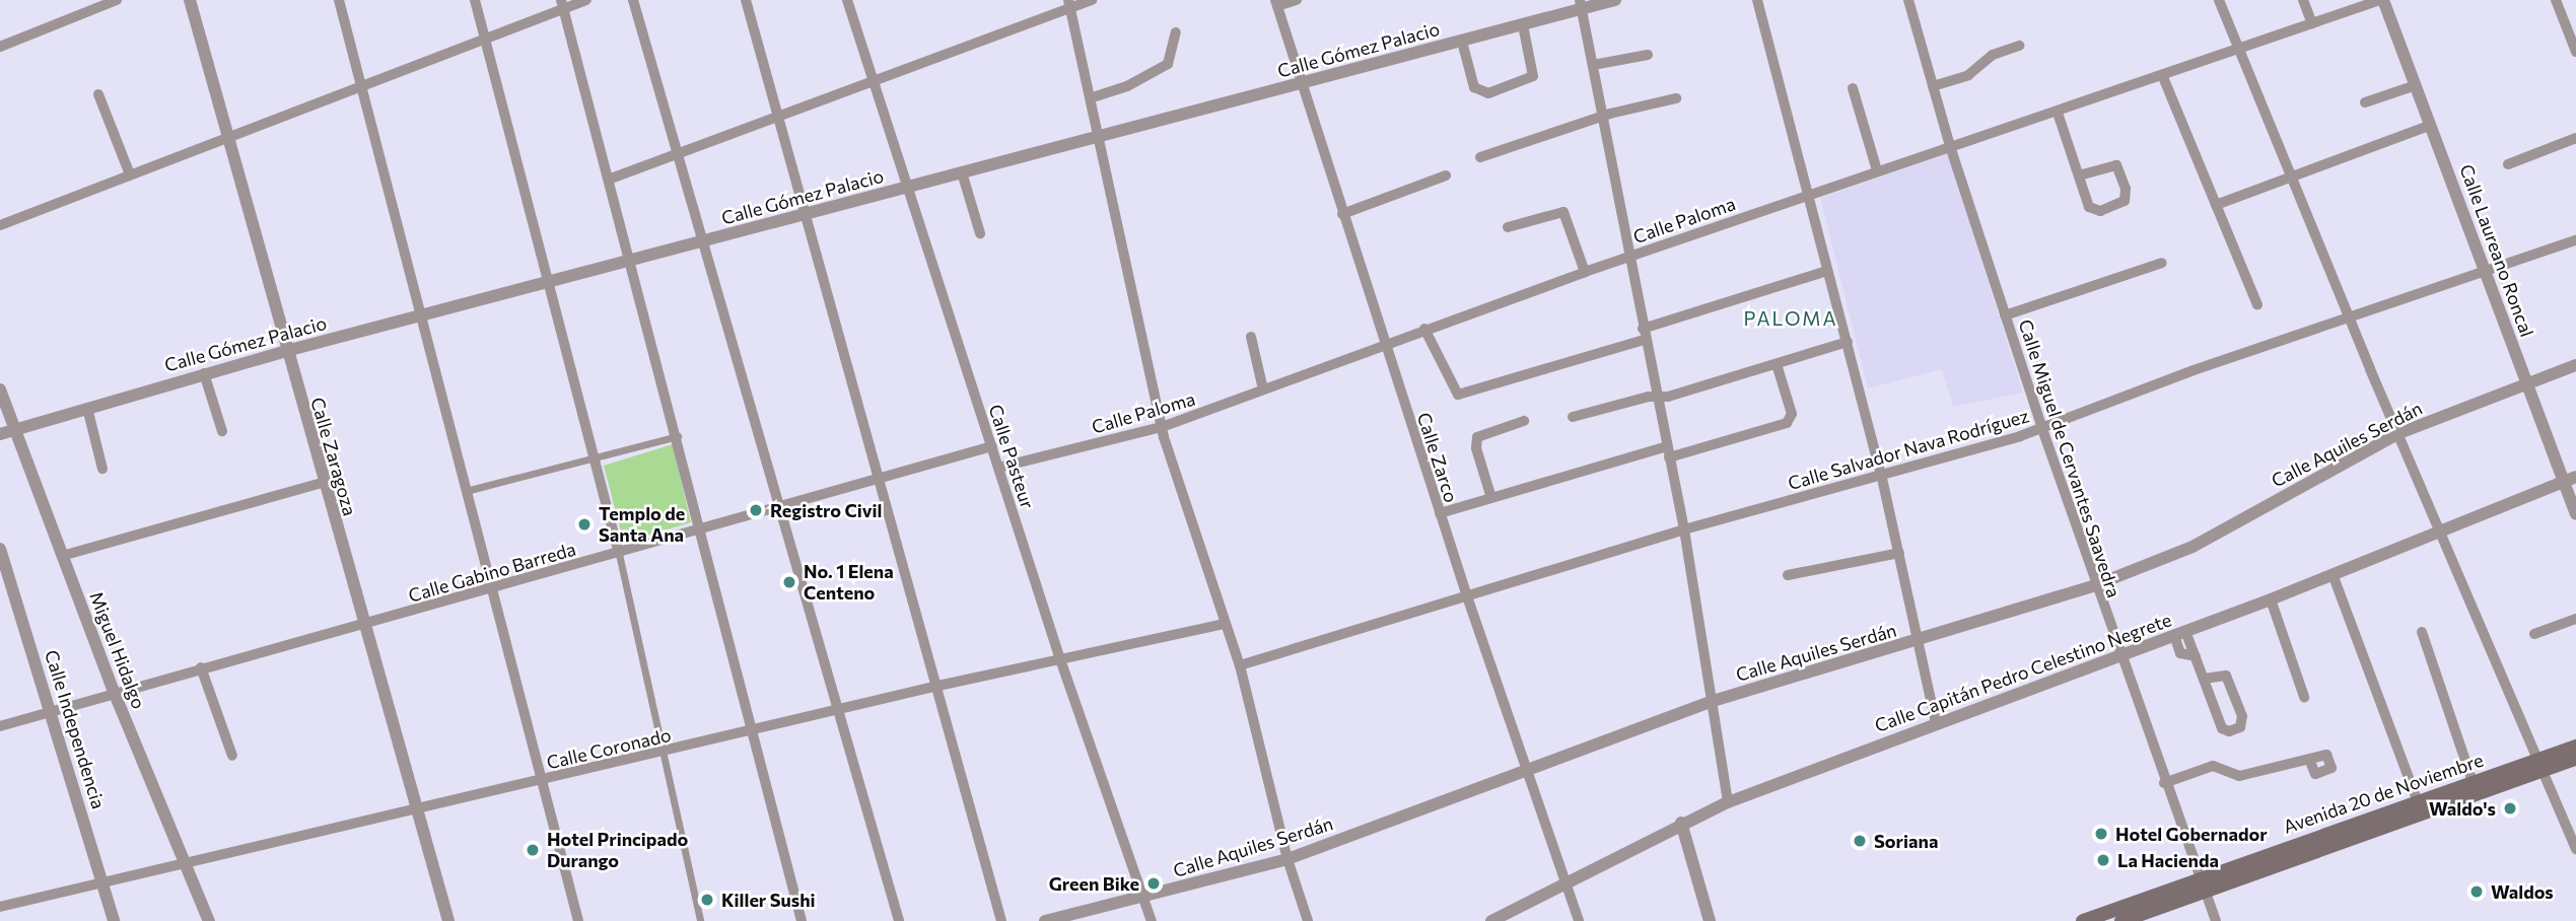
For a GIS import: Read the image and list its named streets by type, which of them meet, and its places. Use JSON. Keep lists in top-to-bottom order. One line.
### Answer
{"streets":{"main road":["Avenida 20 de Noviembre"],"street":["Calle Gómez Palacio","Calle Paloma","Calle Laureano Roncal","Calle Aquiles Serdán","Calle Salvador Nava Rodríguez","Calle Zaragoza","Calle Pasteur","Calle Zarco","Calle Miguel de Cervantes Saavedra","Calle Gabino Barreda","Miguel Hidalgo","Calle Capitán Pedro Celestino Negrete","Calle Independencia","Calle Coronado"]},"crossings":[["Calle Gómez Palacio","Calle Zaragoza"],["Calle Gómez Palacio","Calle Pasteur"],["Calle Gómez Palacio","Calle Zarco"],["Calle Gómez Palacio","Miguel Hidalgo"],["Calle Paloma","Calle Laureano Roncal"],["Calle Paloma","Calle Pasteur"],["Calle Paloma","Calle Zarco"],["Calle Paloma","Calle Miguel de Cervantes Saavedra"],["Calle Laureano Roncal","Calle Aquiles Serdán"],["Calle Laureano Roncal","Calle Salvador Nava Rodríguez"],["Calle Laureano Roncal","Calle Capitán Pedro Celestino Negrete"],["Calle Aquiles Serdán","Calle Pasteur"],["Calle Aquiles Serdán","Calle Zarco"],["Calle Aquiles Serdán","Calle Miguel de Cervantes Saavedra"],["Calle Salvador Nava Rodríguez","Calle Zarco"],["Calle Salvador Nava Rodríguez","Calle Miguel de Cervantes Saavedra"],["Calle Zaragoza","Calle Gabino Barreda"],["Calle Zaragoza","Calle Coronado"],["Calle Pasteur","Calle Gabino Barreda"],["Calle Pasteur","Calle Coronado"],["Calle Zarco","Calle Capitán Pedro Celestino Negrete"],["Calle Miguel de Cervantes Saavedra","Calle Capitán Pedro Celestino Negrete"],["Calle Miguel de Cervantes Saavedra","Avenida 20 de Noviembre"],["Calle Gabino Barreda","Miguel Hidalgo"],["Calle Gabino Barreda","Calle Independencia"],["Miguel Hidalgo","Calle Coronado"],["Calle Independencia","Calle Coronado"]],"districts":["PALOMA"],"places":["Registro Civil","Templo de Santa Ana","No. 1 Elena Centeno","Waldo's","Hotel Gobernador","Soriana","Hotel Principado Durango","La Hacienda","Green Bike","Waldos","Killer Sushi"]}
